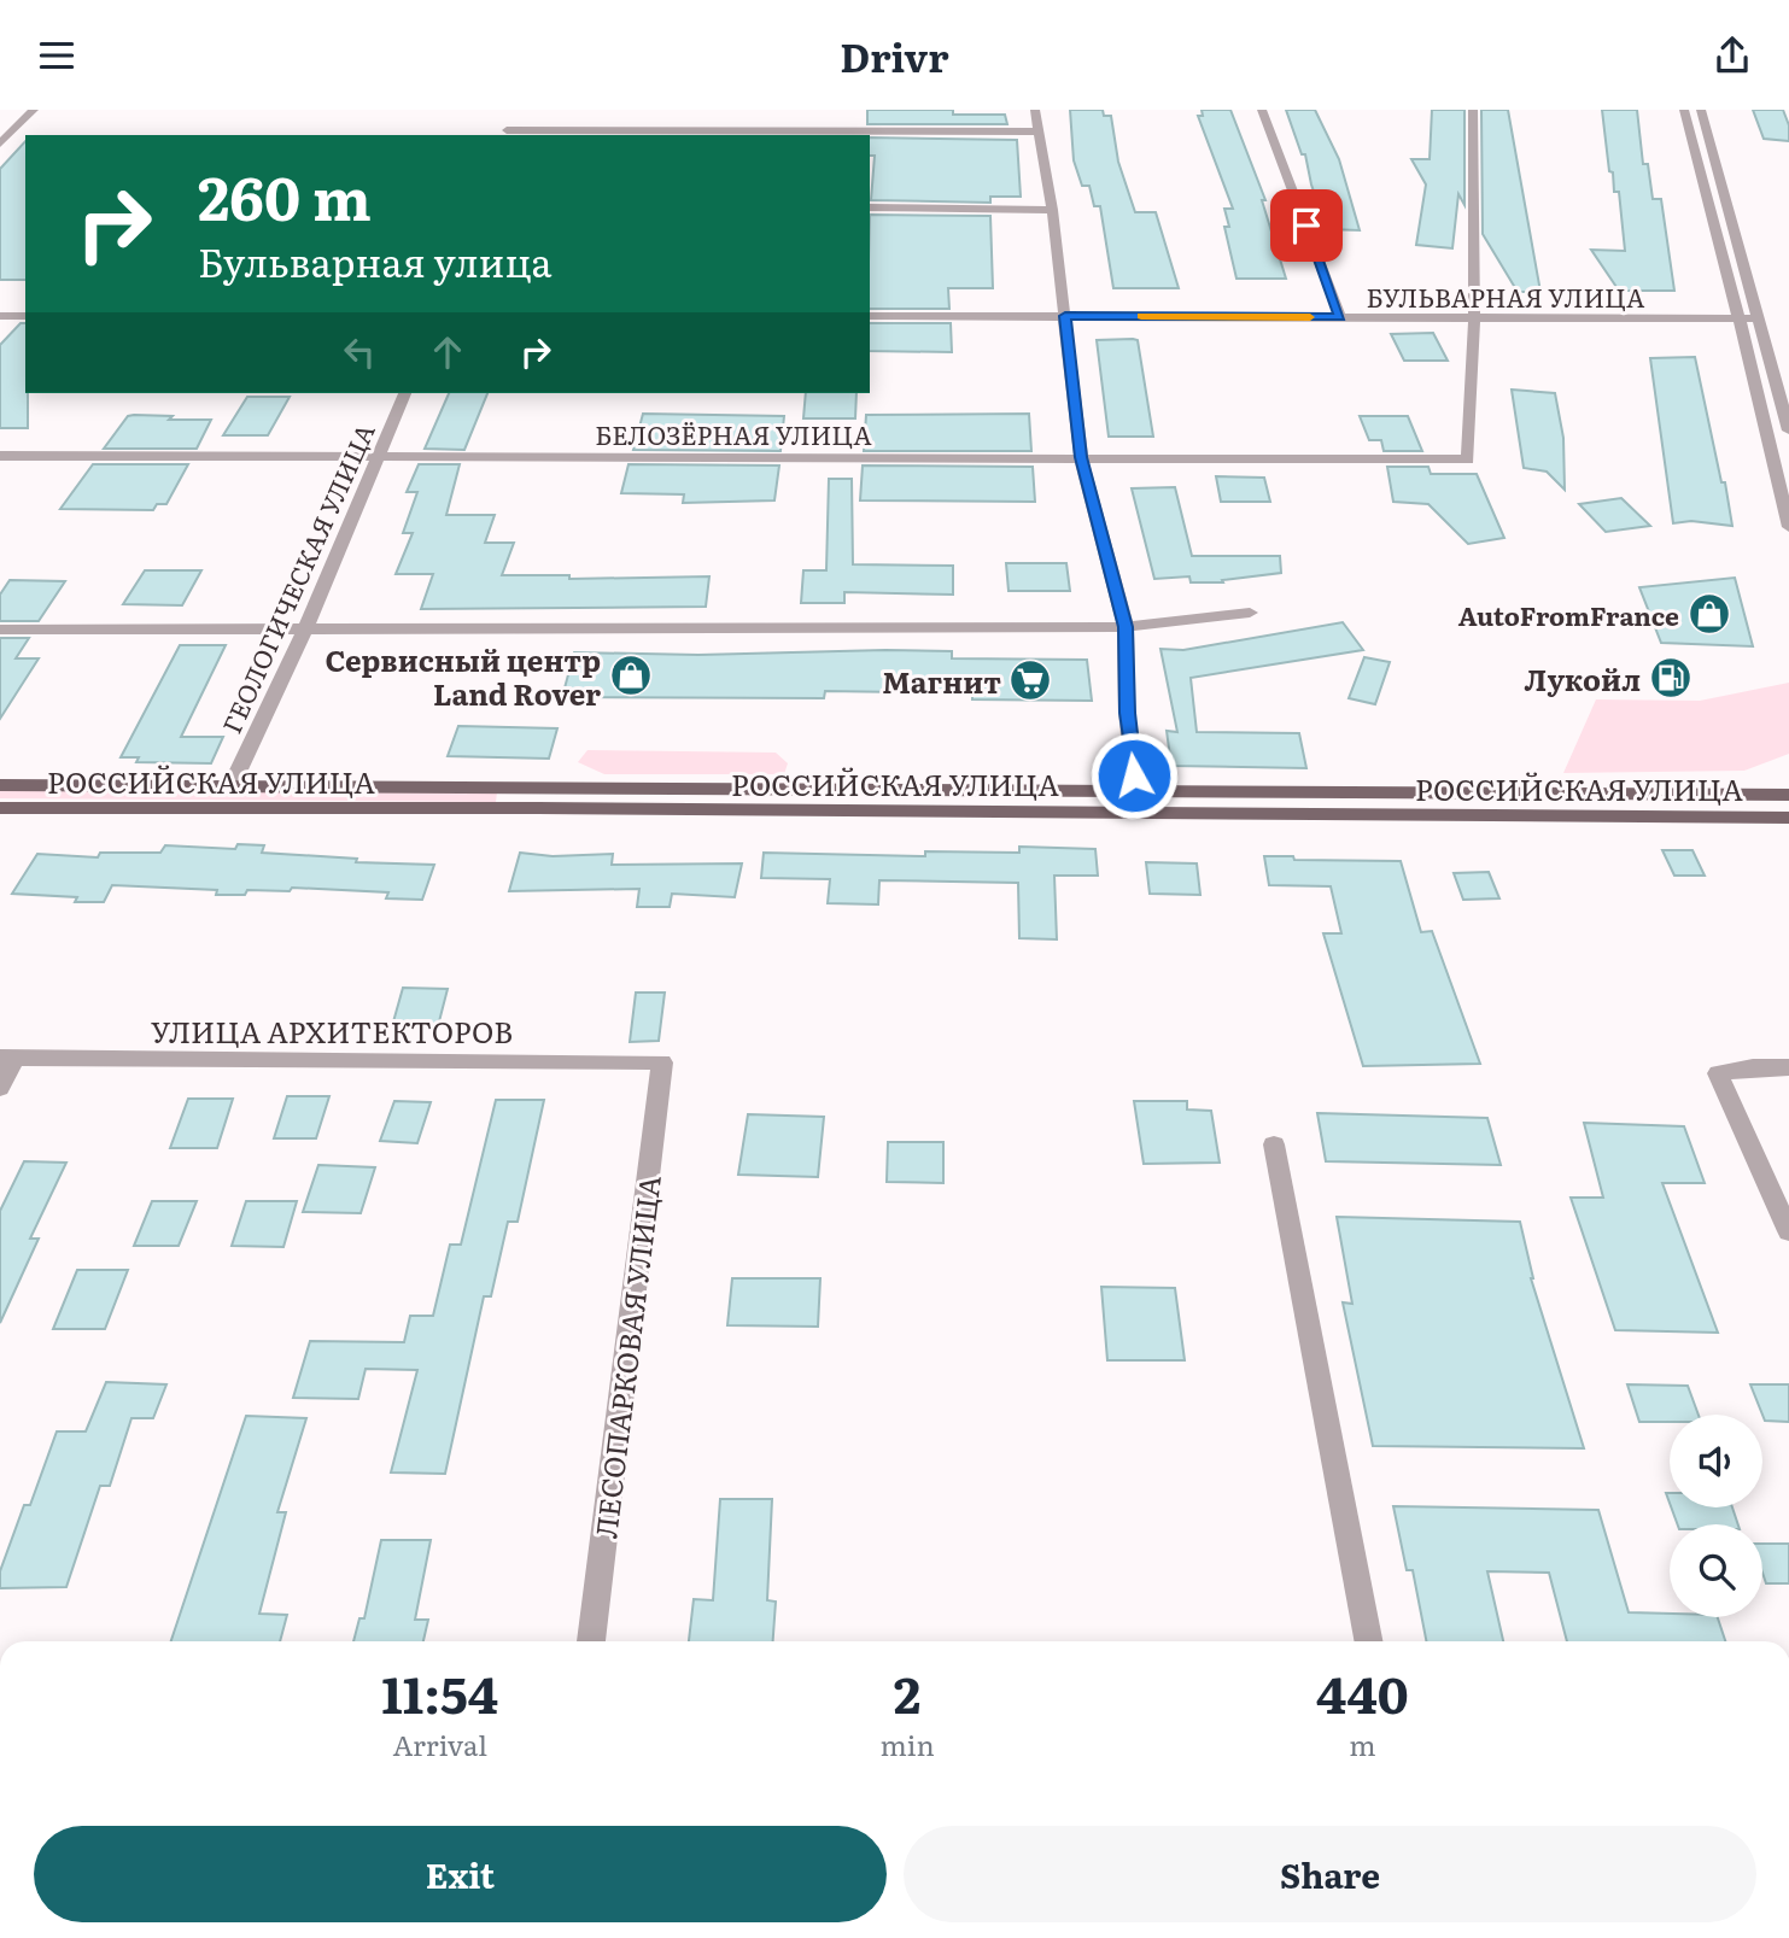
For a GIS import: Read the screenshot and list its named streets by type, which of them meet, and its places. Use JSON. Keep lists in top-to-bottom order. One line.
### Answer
{"streets":{"main road":["РОССИЙСКАЯ УЛИЦА"],"street":["БУЛЬВАРНАЯ УЛИЦА","БЕЛОЗЁРНАЯ УЛИЦА","ГЕОЛОГИЧЕСКАЯ УЛИЦА","УЛИЦА АРХИТЕКТОРОВ","ЛЕСОПАРКОВАЯ УЛИЦА"]},"crossings":[["БУЛЬВАРНАЯ УЛИЦА","БЕЛОЗЁРНАЯ УЛИЦА"],["БЕЛОЗЁРНАЯ УЛИЦА","ГЕОЛОГИЧЕСКАЯ УЛИЦА"],["ГЕОЛОГИЧЕСКАЯ УЛИЦА","РОССИЙСКАЯ УЛИЦА"],["УЛИЦА АРХИТЕКТОРОВ","ЛЕСОПАРКОВАЯ УЛИЦА"]],"places":{"shop":["AutoFromFrance","Сервисный центр Land Rover"],"fuel station":["Лукойл"],"supermarket":["Магнит"]},"page":{"header":"Drivr","turn":["260 m","Бульварная улица"],"eta":["11:54","Arrival","2","min","440","m"],"buttons":["Exit","Share"]}}
